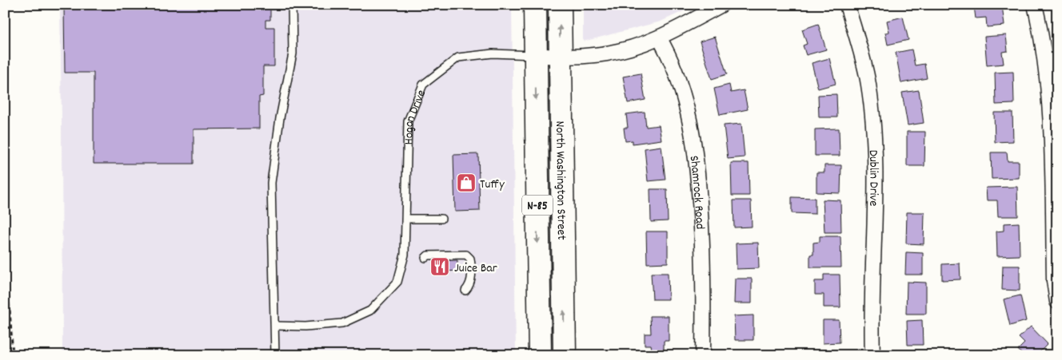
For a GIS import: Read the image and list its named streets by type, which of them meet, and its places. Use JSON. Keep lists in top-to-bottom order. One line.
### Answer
{"streets":{"main road":["North Washington Street","N-85"],"street":["Hogan Drive","Dublin Drive","Shamrock Road"]},"crossings":[["Hogan Drive","North Washington Street"],["Hogan Drive","Shamrock Road"]],"places":{"shop":["Tuffy"],"restaurant":["Juice Bar"]}}
